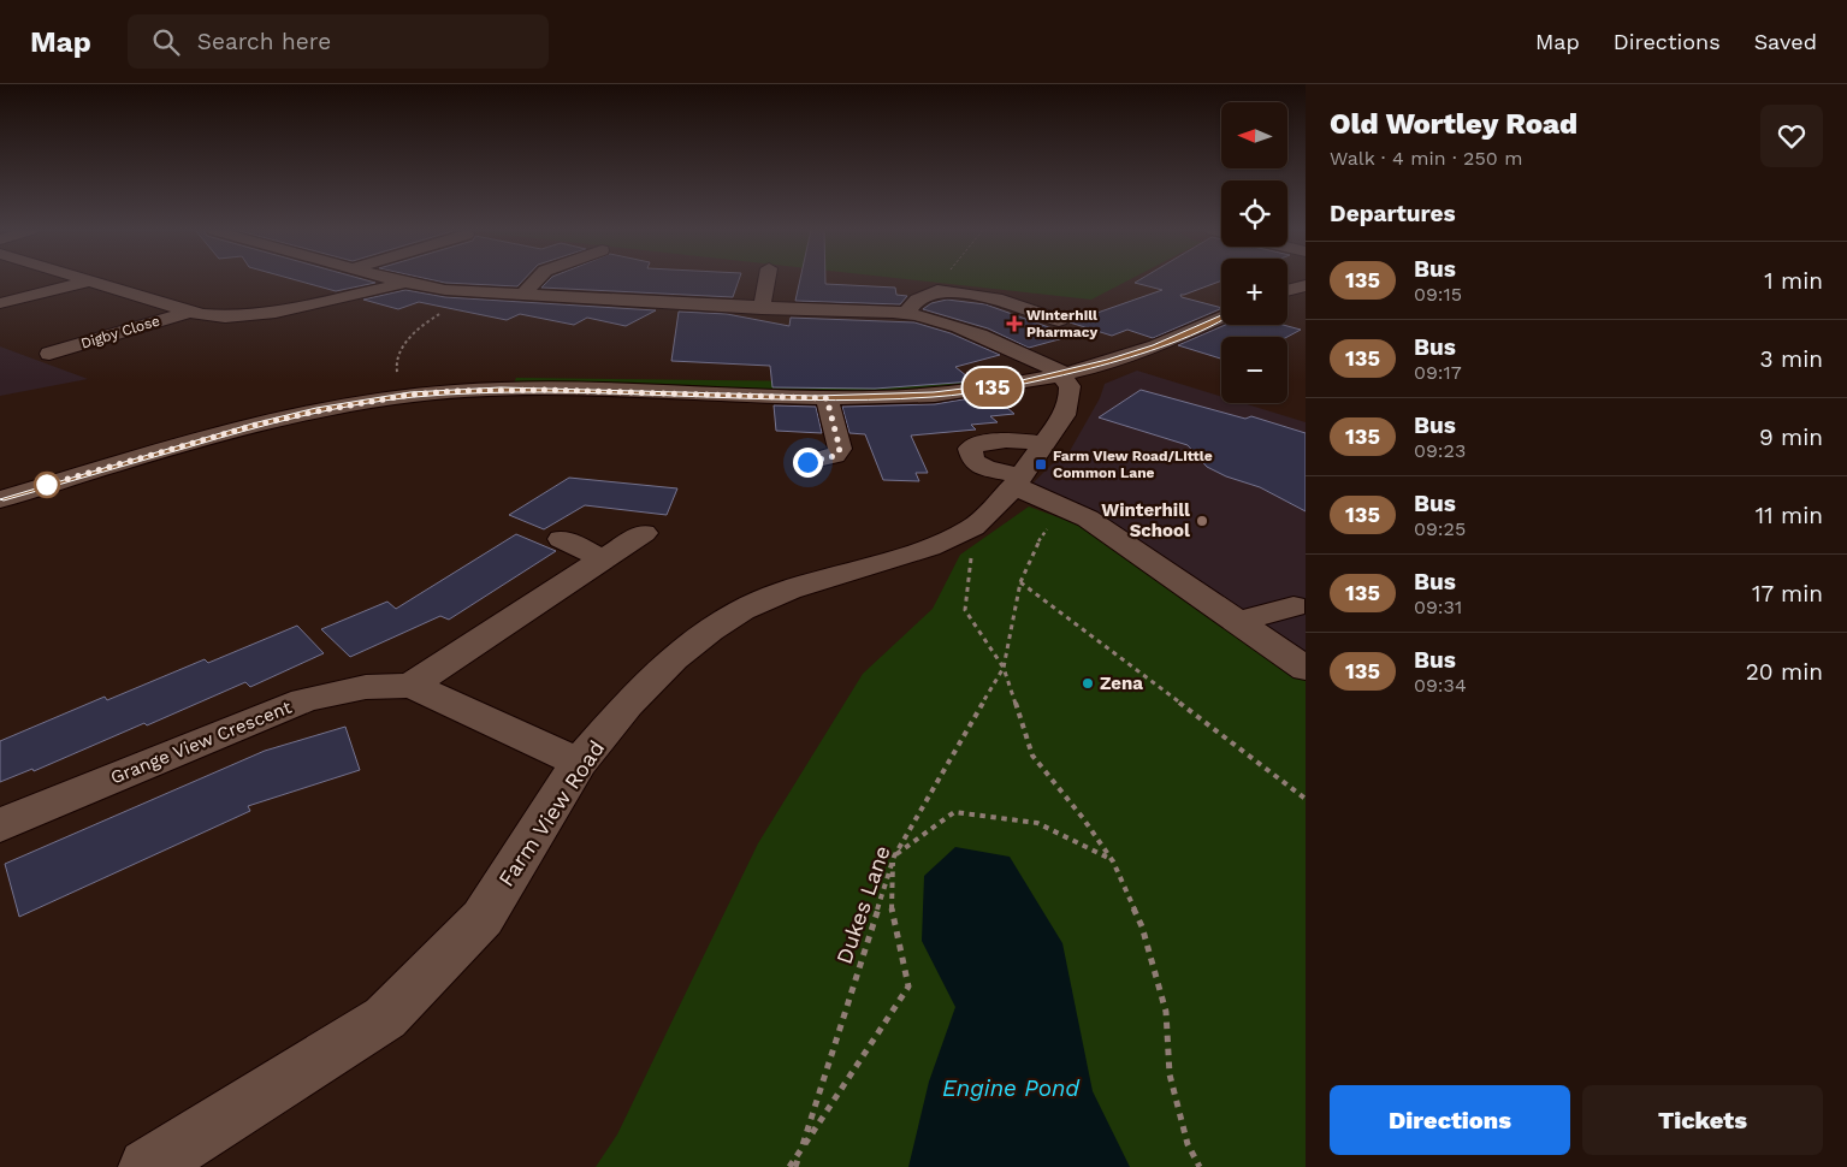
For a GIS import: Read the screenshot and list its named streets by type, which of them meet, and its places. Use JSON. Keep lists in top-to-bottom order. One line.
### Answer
{"streets":{"street":["Digby Close","Grange View Crescent","Farm View Road"],"path":["Dukes Lane"]},"crossings":[["Grange View Crescent","Farm View Road"]],"water":["Engine Pond"],"places":{"health":["Winterhill Pharmacy"],"transit":["Farm View Road/Little Common Lane"],"other":["Winterhill School","Zena"]},"lines":["bus line 135"],"north":"left","page":{"header":"Map","search":"Search here","nav":["Map","Directions","Saved"],"on_map":"135","heading":[["Old Wortley Road","Walk · 4 min · 250 m"],"Departures"],"map_buttons":["+","−"],"list":[{"mark":"135","name":"Bus","note":"09:15","value":"1 min"},{"mark":"135","name":"Bus","note":"09:17","value":"3 min"},{"mark":"135","name":"Bus","note":"09:23","value":"9 min"},{"mark":"135","name":"Bus","note":"09:25","value":"11 min"},{"mark":"135","name":"Bus","note":"09:31","value":"17 min"},{"mark":"135","name":"Bus","note":"09:34","value":"20 min"}],"buttons":["Directions","Tickets"]}}
